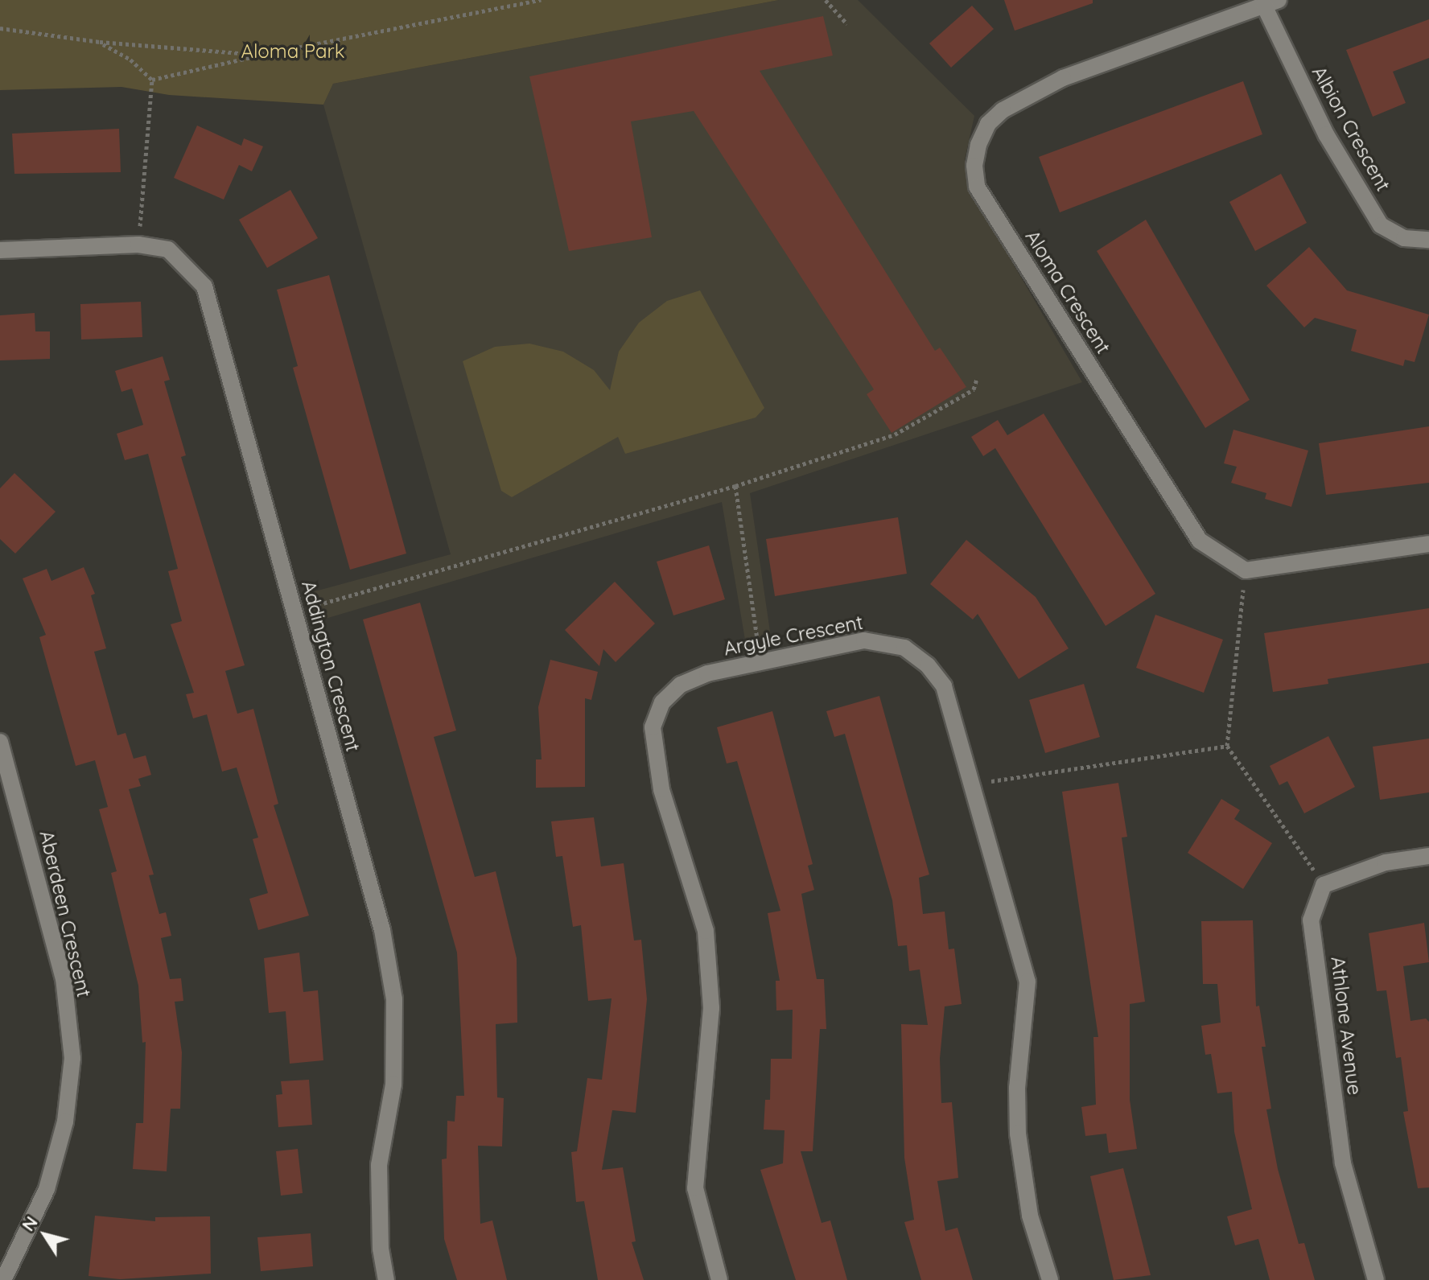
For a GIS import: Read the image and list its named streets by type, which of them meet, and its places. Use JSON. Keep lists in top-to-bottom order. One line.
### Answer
{"streets":{"street":["Albion Crescent","Aloma Crescent","Argyle Crescent","Addington Crescent","Aberdeen Crescent","Athlone Avenue"]},"crossings":[["Albion Crescent","Aloma Crescent"]],"parks":["Aloma Park"],"north":"top left"}
